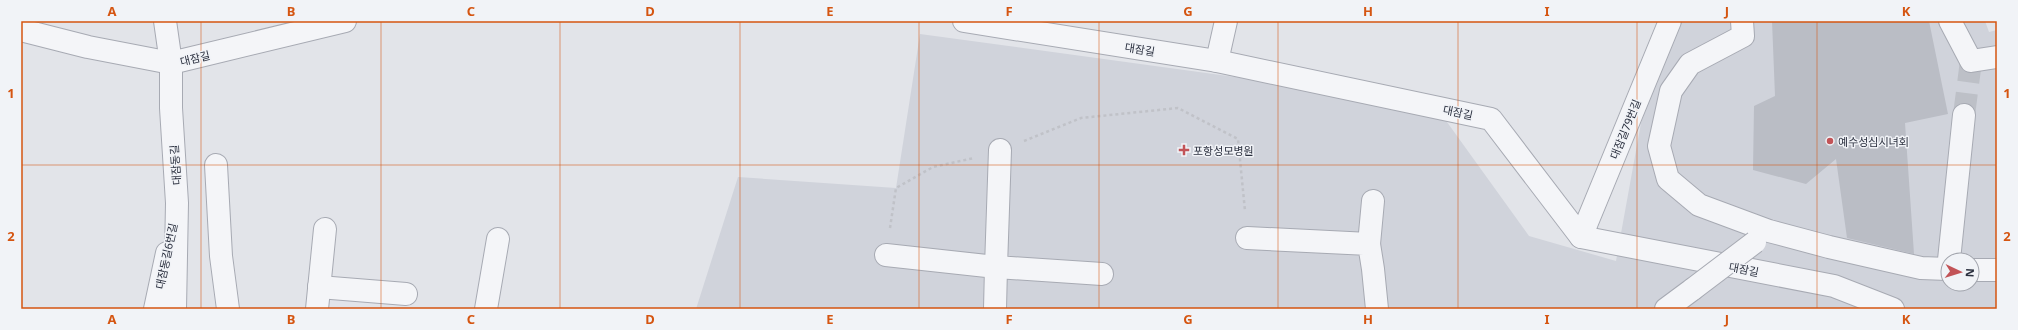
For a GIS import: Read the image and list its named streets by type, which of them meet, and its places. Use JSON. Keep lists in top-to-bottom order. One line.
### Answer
{"streets":{"street":["대잠길","대잠길79번길","대잠동길","대잠동길6번길"]},"crossings":[["대잠길","대잠길79번길"],["대잠길","대잠동길"],["대잠동길","대잠동길6번길"]],"places":{"other":["예수성심시녀회"],"health":["포항성모병원"]},"north":"right","grid":{"columns":["A","B","C","D","E","F","G","H","I","J","K"],"rows":["1","2"]}}
